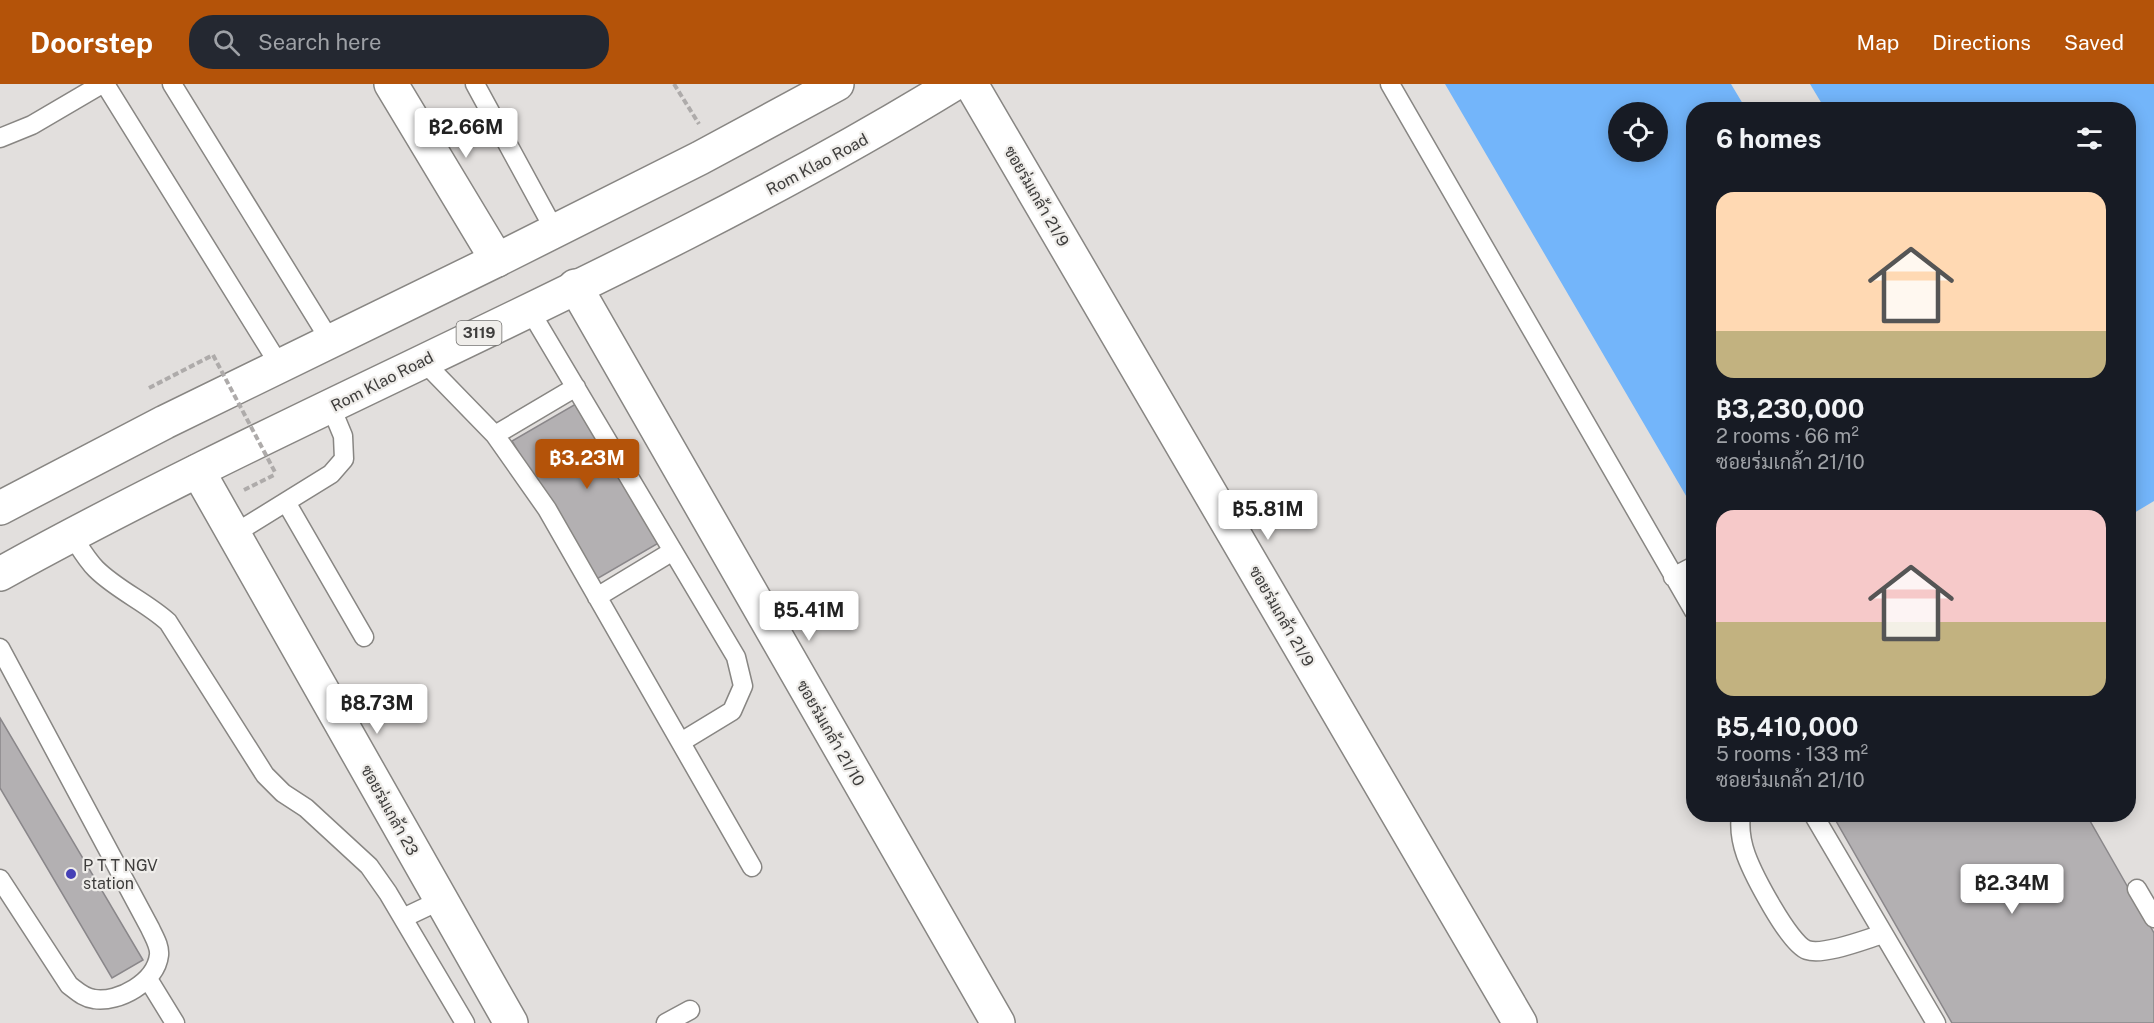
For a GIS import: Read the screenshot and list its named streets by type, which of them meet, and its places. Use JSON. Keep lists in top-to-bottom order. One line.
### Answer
{"streets":{"street":["Rom Klao Road","ซอยร่มเกล้า 21/9","3119","ซอยร่มเกล้า 21/10","ซอยร่มเกล้า 23"]},"crossings":[["Rom Klao Road","ซอยร่มเกล้า 21/10"],["Rom Klao Road","ซอยร่มเกล้า 23"]],"places":["P T T NGV station"],"page":{"header":"Doorstep","search":"Search here","nav":["Map","Directions","Saved"],"heading":"6 homes","price":["฿2.66M","฿3.23M","฿5.81M","฿5.41M","฿8.73M","฿2.34M"],"list":[{"name":"฿3,230,000","note":"2 rooms · 66 m² · ซอยร่มเกล้า 21/10"},{"name":"฿5,410,000","note":"5 rooms · 133 m² · ซอยร่มเกล้า 21/10"}]}}
